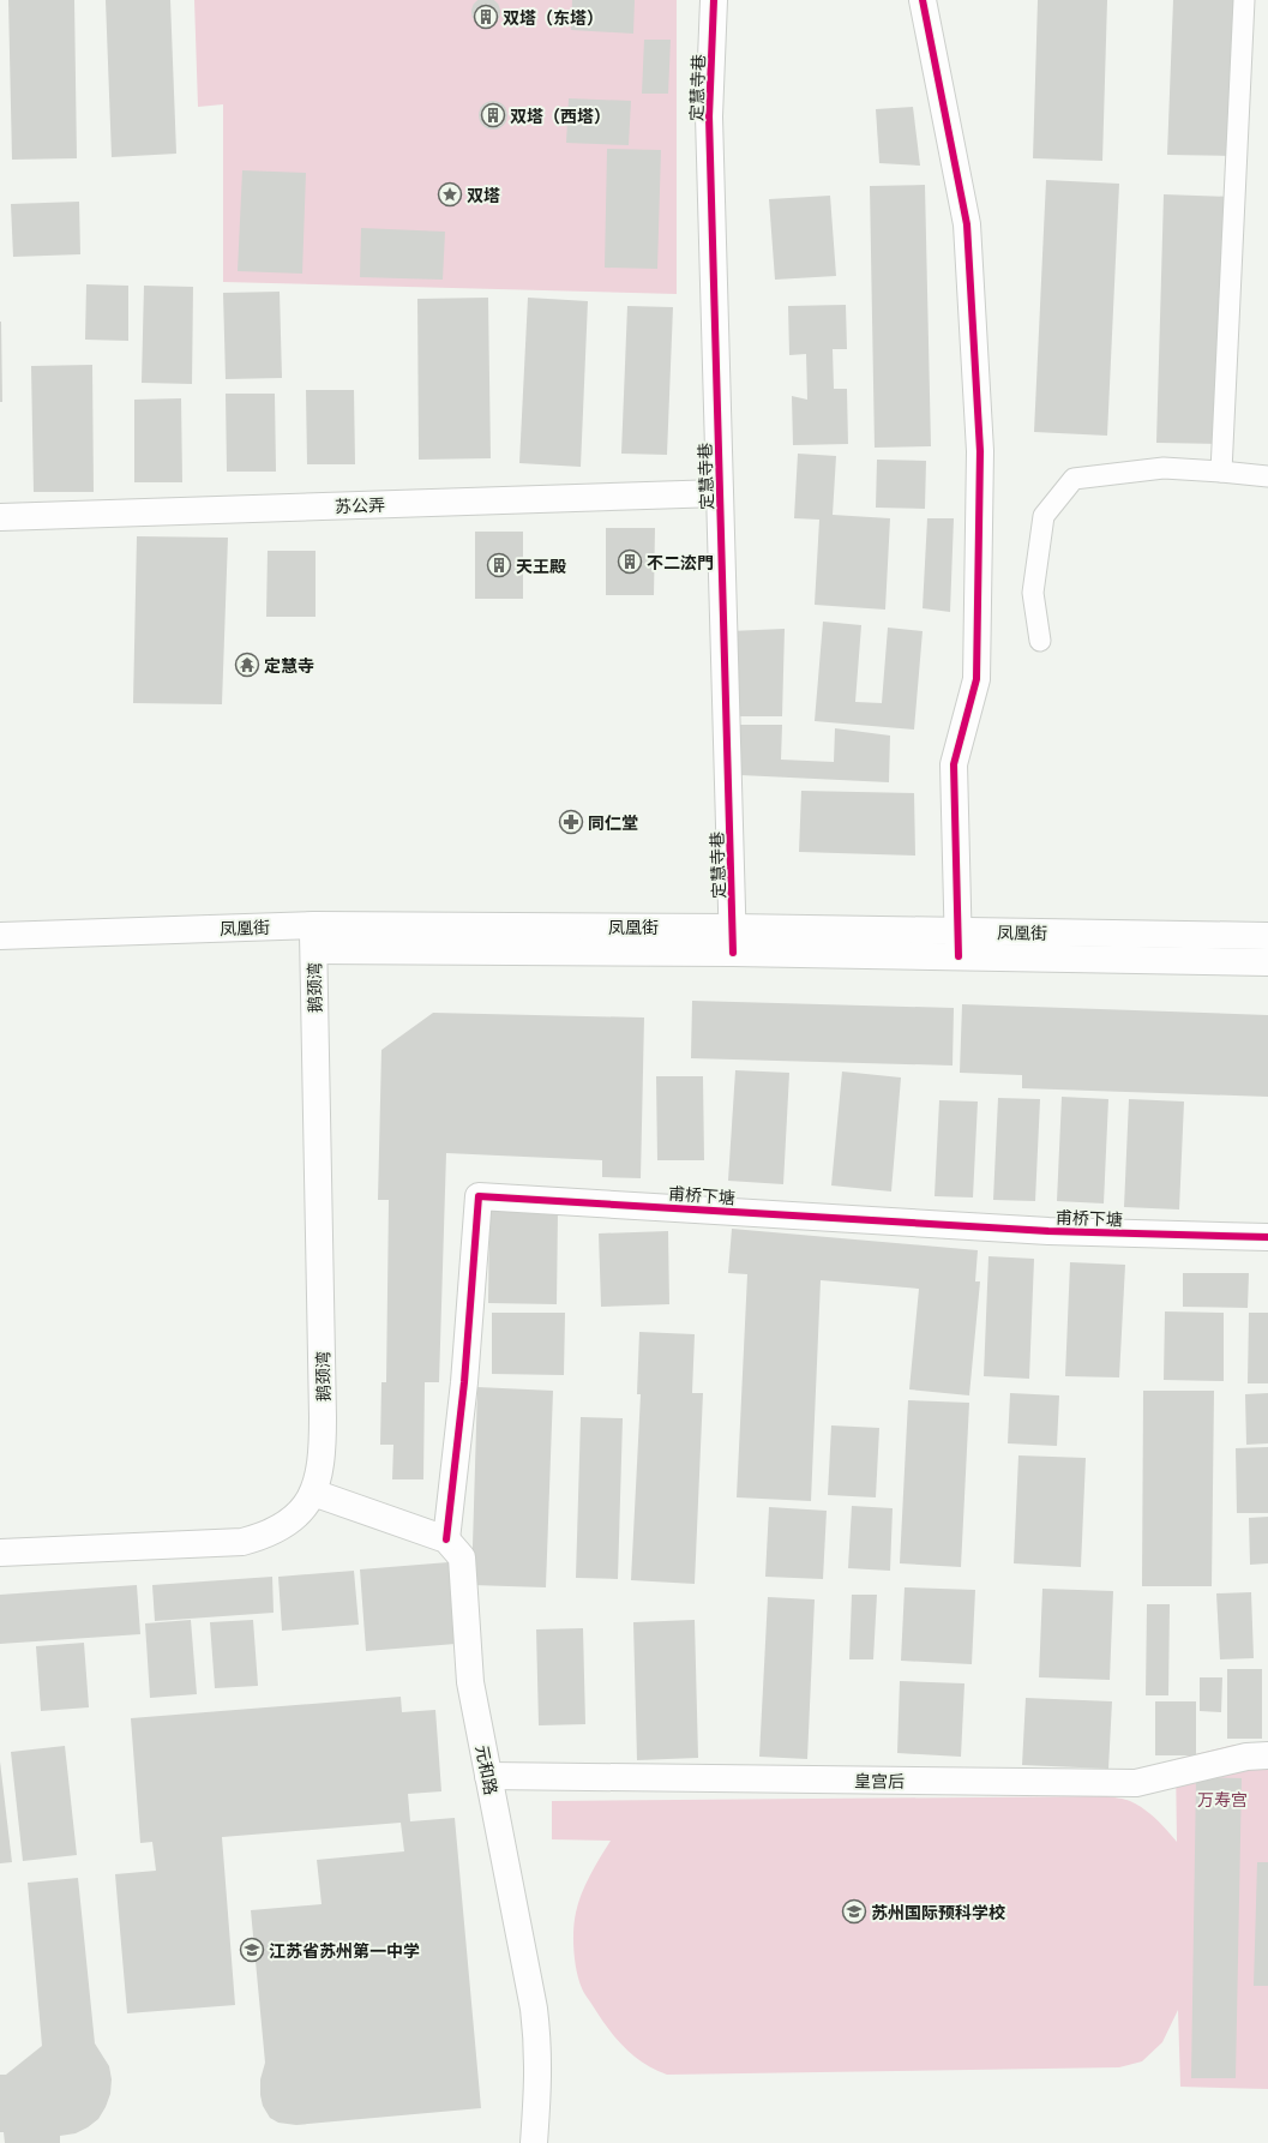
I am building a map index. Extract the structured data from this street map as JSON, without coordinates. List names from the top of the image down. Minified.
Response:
{"streets":{"street":["定慧寺巷","苏公弄","凤凰街","鹅颈湾","甫桥下塘","元和路","皇宫后"]},"crossings":[["定慧寺巷","苏公弄"],["定慧寺巷","凤凰街"],["凤凰街","鹅颈湾"],["鹅颈湾","元和路"],["甫桥下塘","元和路"],["元和路","皇宫后"]],"parks":["万寿宫"],"places":{"building":["双塔（东塔）","双塔（西塔）","不二㳒門","天王殿"],"place":["双塔"],"temple":["定慧寺"],"pharmacy":["同仁堂"],"school or university":["苏州国际预科学校","江苏省苏州第一中学"]}}
